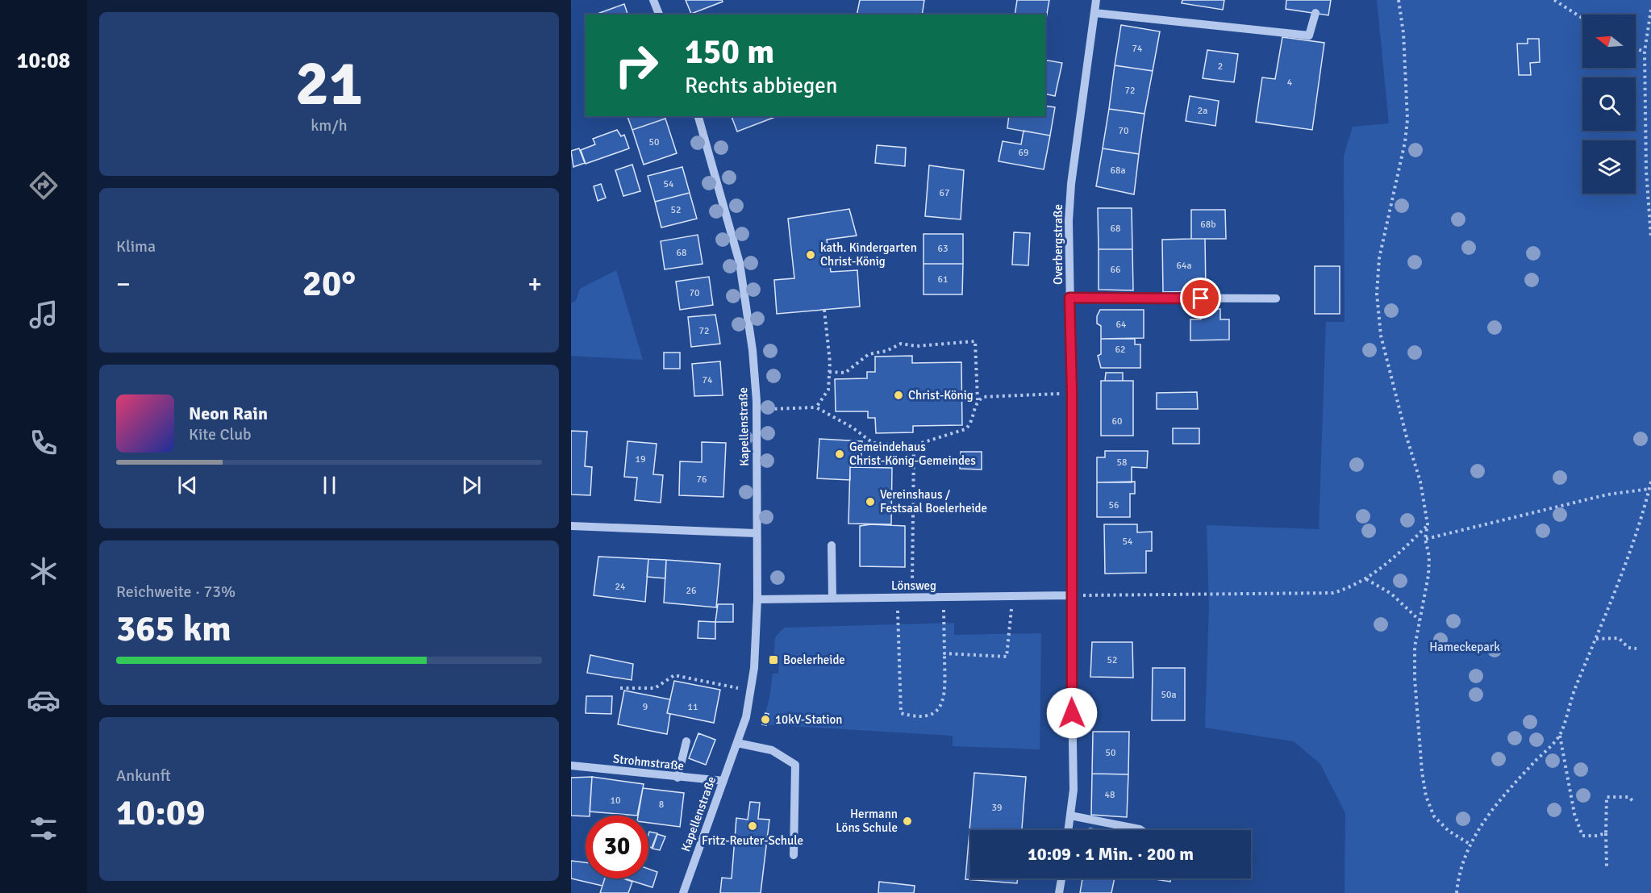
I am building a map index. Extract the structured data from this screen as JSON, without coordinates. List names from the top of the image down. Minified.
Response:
{"streets":{"street":["Overbergstraße","Kapellenstraße","Lönsweg","Strohmstraße"]},"crossings":[["Overbergstraße","Lönsweg"],["Kapellenstraße","Lönsweg"],["Kapellenstraße","Strohmstraße"]],"parks":["Hameckepark"],"places":{"other":["kath. Kindergarten Christ-König","Christ-König","Gemeindehaus Christ-König-Gemeindes","Vereinshaus / Festsaal Boelerheide","10kV-Station","Hermann Löns Schule","Fritz-Reuter-Schule"],"transit":["Boelerheide"]},"house_numbers":["74","2","4","72","2a","70","50","69","68a","54","67","52","68b","68","63","68","64a","66","61","70","64","72","62","74","60","19","58","76","56","54","24","26","52","50a","9","11","50","48","10","8","39"],"north":"left","page":{"tabs":"10:08","tile":[["21","km/h"],"Klima",["Reichweite · 73%","365 km"],["Ankunft","10:09"]],"turn":["150 m","Rechts abbiegen"],"heat":["−","20°","+"],"song":["Neon Rain","Kite Club"],"limit":"30","trip":"10:09 · 1 Min. · 200 m"}}
